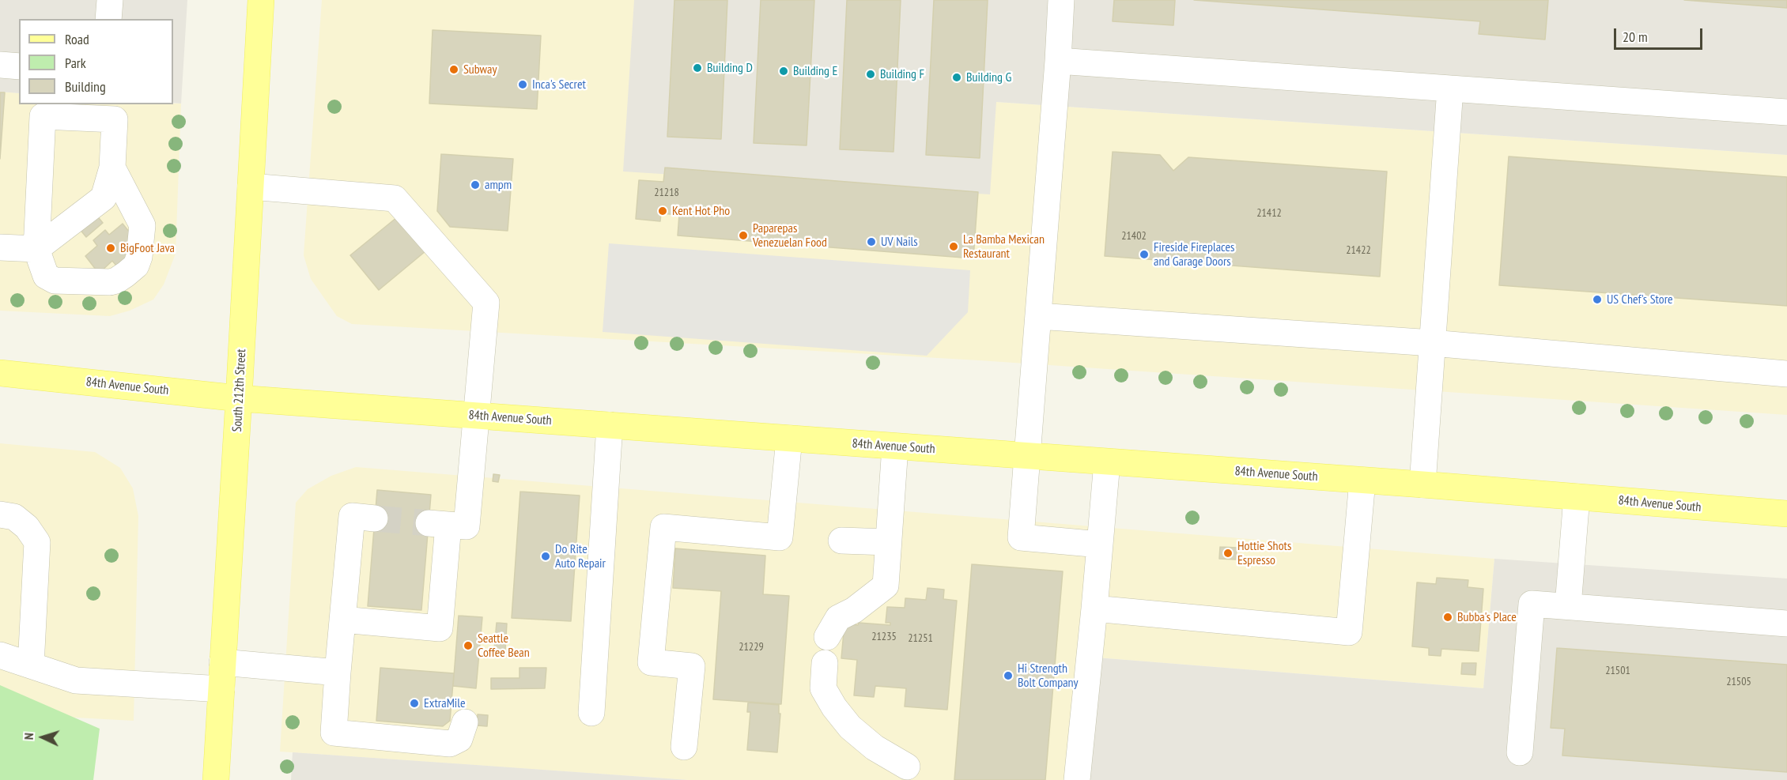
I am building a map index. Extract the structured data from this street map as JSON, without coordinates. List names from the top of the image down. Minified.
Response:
{"streets":{"main road":["84th Avenue South","South 212th Street"]},"crossings":[["84th Avenue South","South 212th Street"]],"places":["Building D","Subway","Building E","Building F","Building G","Inca's Secret","ampm","Kent Hot Pho","Paparepas Venezuelan Food","UV Nails","La Bamba Mexican Restaurant","BigFoot Java","Fireside Fireplaces and Garage Doors","US Chef's Store","Hottie Shots Espresso","Do Rite Auto Repair","Bubba's Place","Seattle Coffee Bean","Hi Strength Bolt Company","ExtraMile"],"house_numbers":["21218","21412","21402","21422","21235","21251","21229","21501","21505"],"legend":["Road","Park","Building"],"scale_bar":"20 m","north":"left"}
